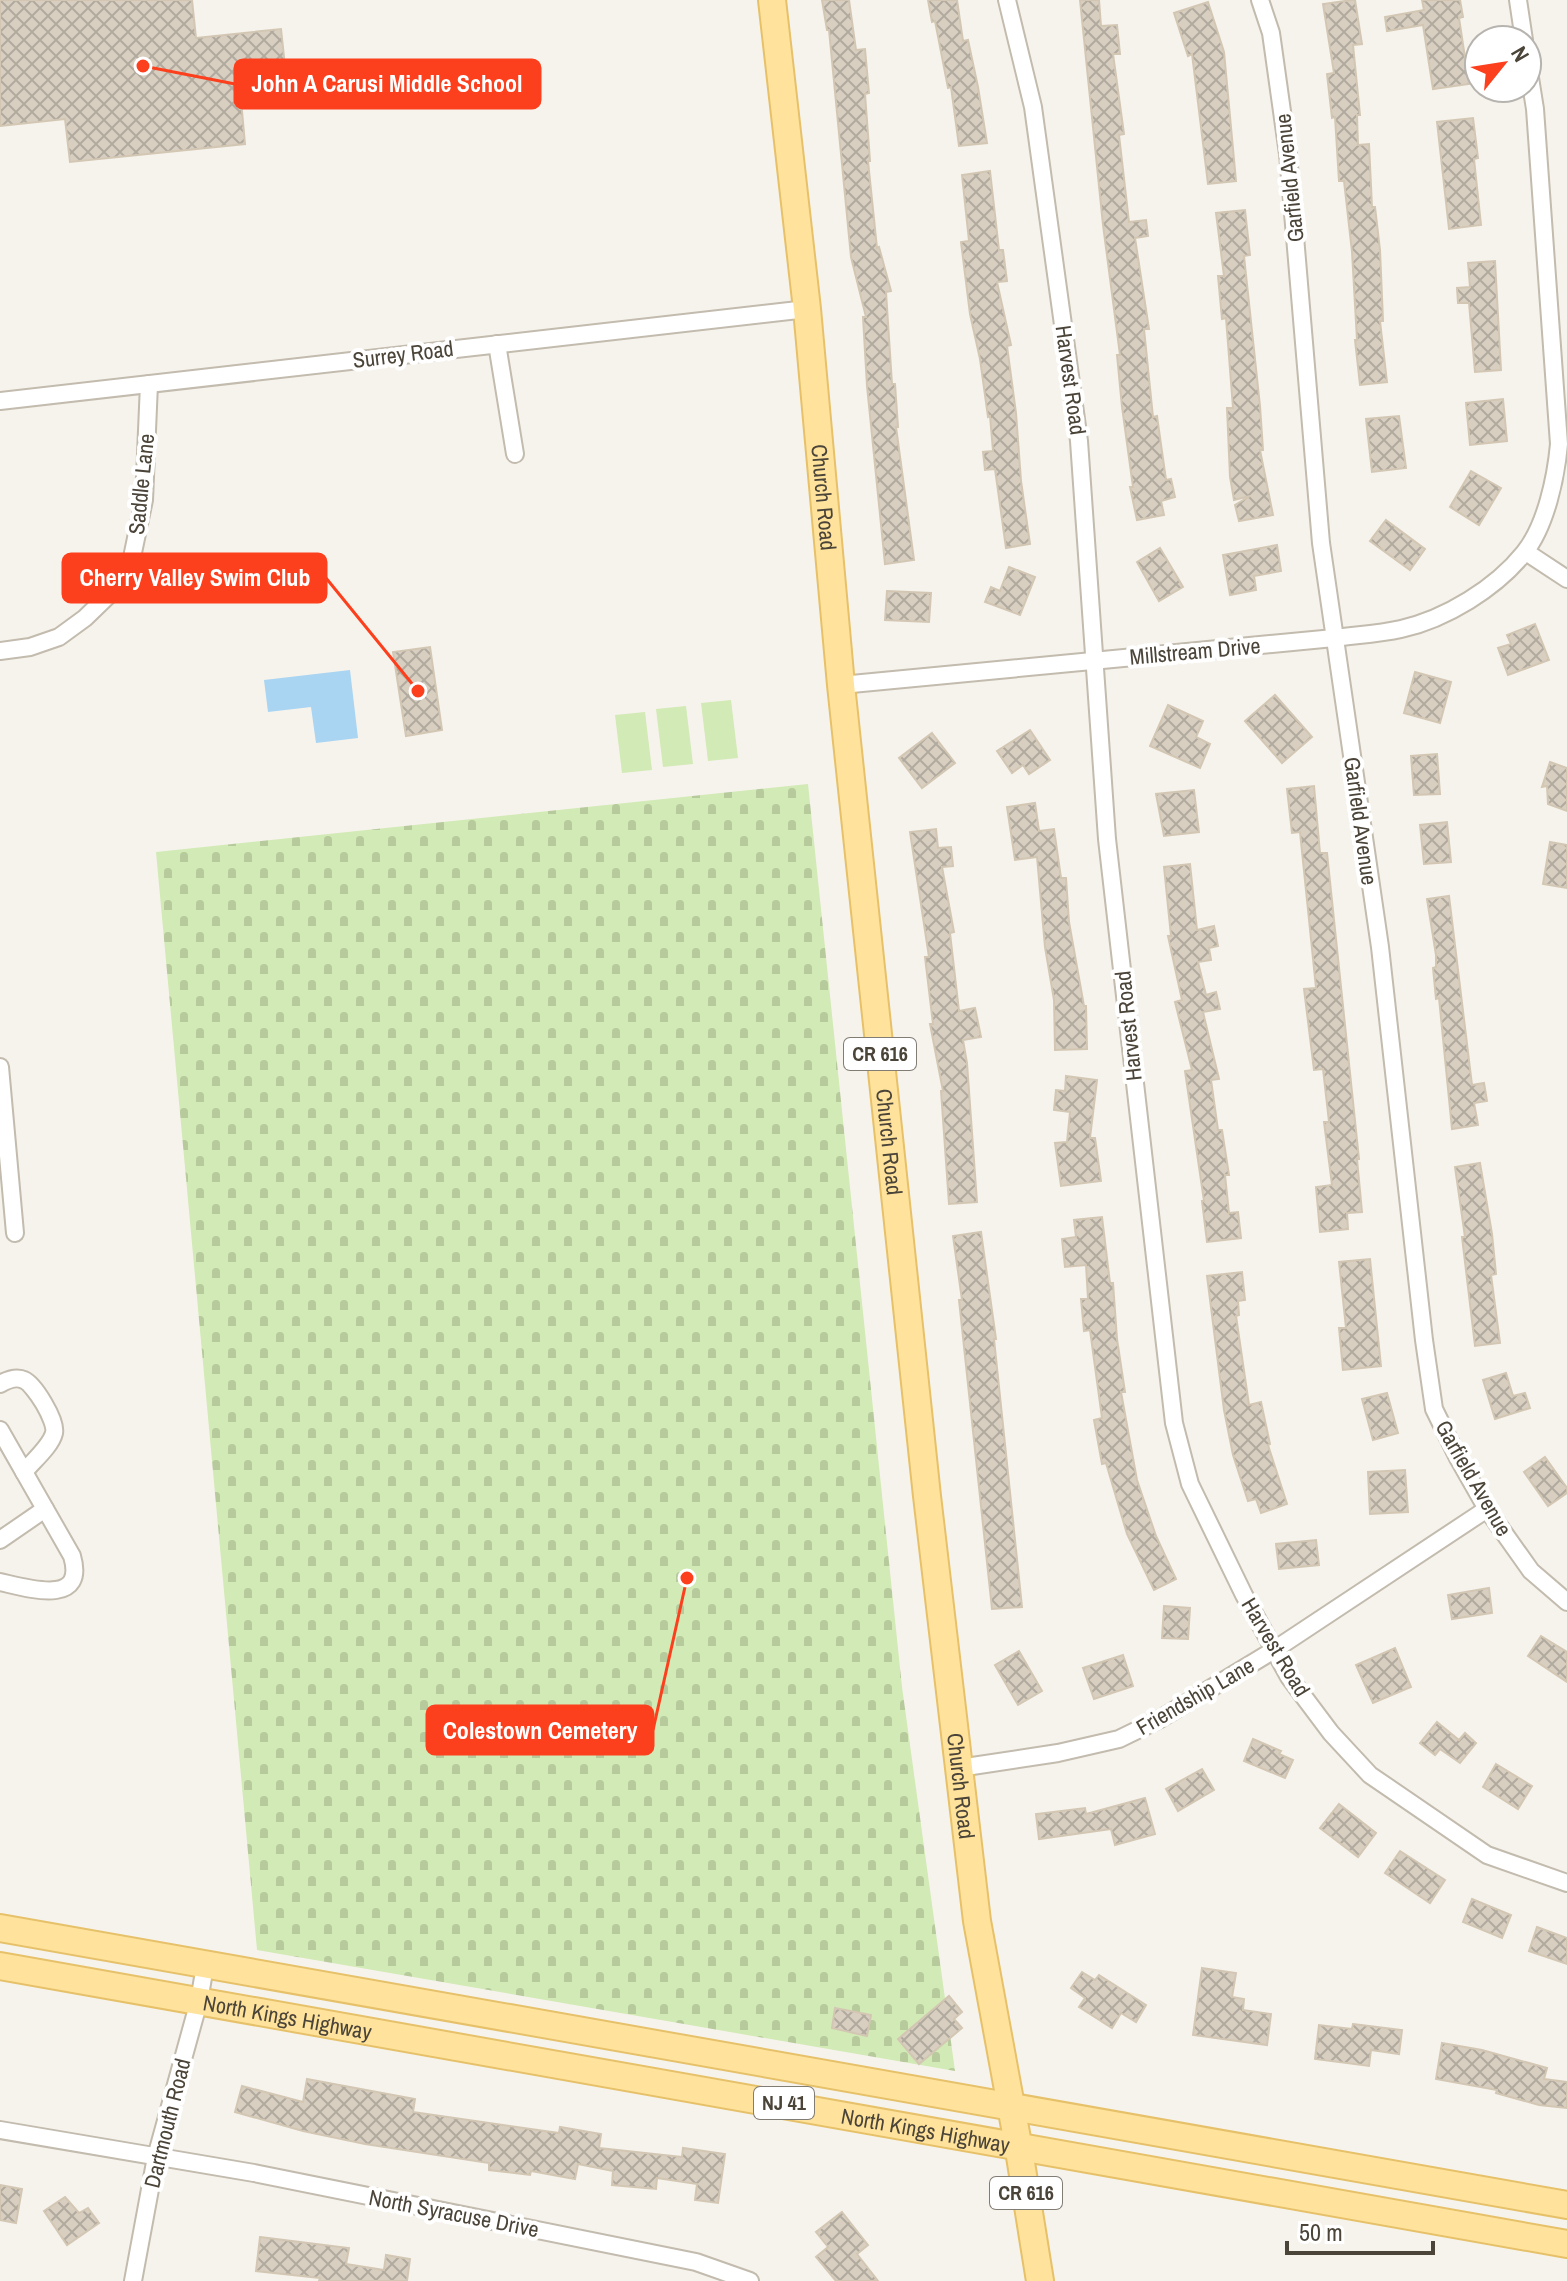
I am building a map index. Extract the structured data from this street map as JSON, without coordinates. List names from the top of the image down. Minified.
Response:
{"streets":{"main road":["Church Road","CR 616","North Kings Highway","NJ 41"],"street":["Garfield Avenue","Surrey Road","Harvest Road","Saddle Lane","Millstream Drive","Friendship Lane","Dartmouth Road","North Syracuse Drive"]},"crossings":[["Garfield Avenue","Millstream Drive"],["Garfield Avenue","Friendship Lane"],["Surrey Road","Saddle Lane"],["Surrey Road","Church Road"],["Harvest Road","Millstream Drive"],["Harvest Road","Friendship Lane"],["Church Road","Millstream Drive"],["Church Road","Friendship Lane"],["Church Road","North Kings Highway"],["North Kings Highway","Dartmouth Road"],["Dartmouth Road","North Syracuse Drive"]],"places":["John A Carusi Middle School","Cherry Valley Swim Club","Colestown Cemetery"],"scale_bar":"50 m","north":"top right"}
